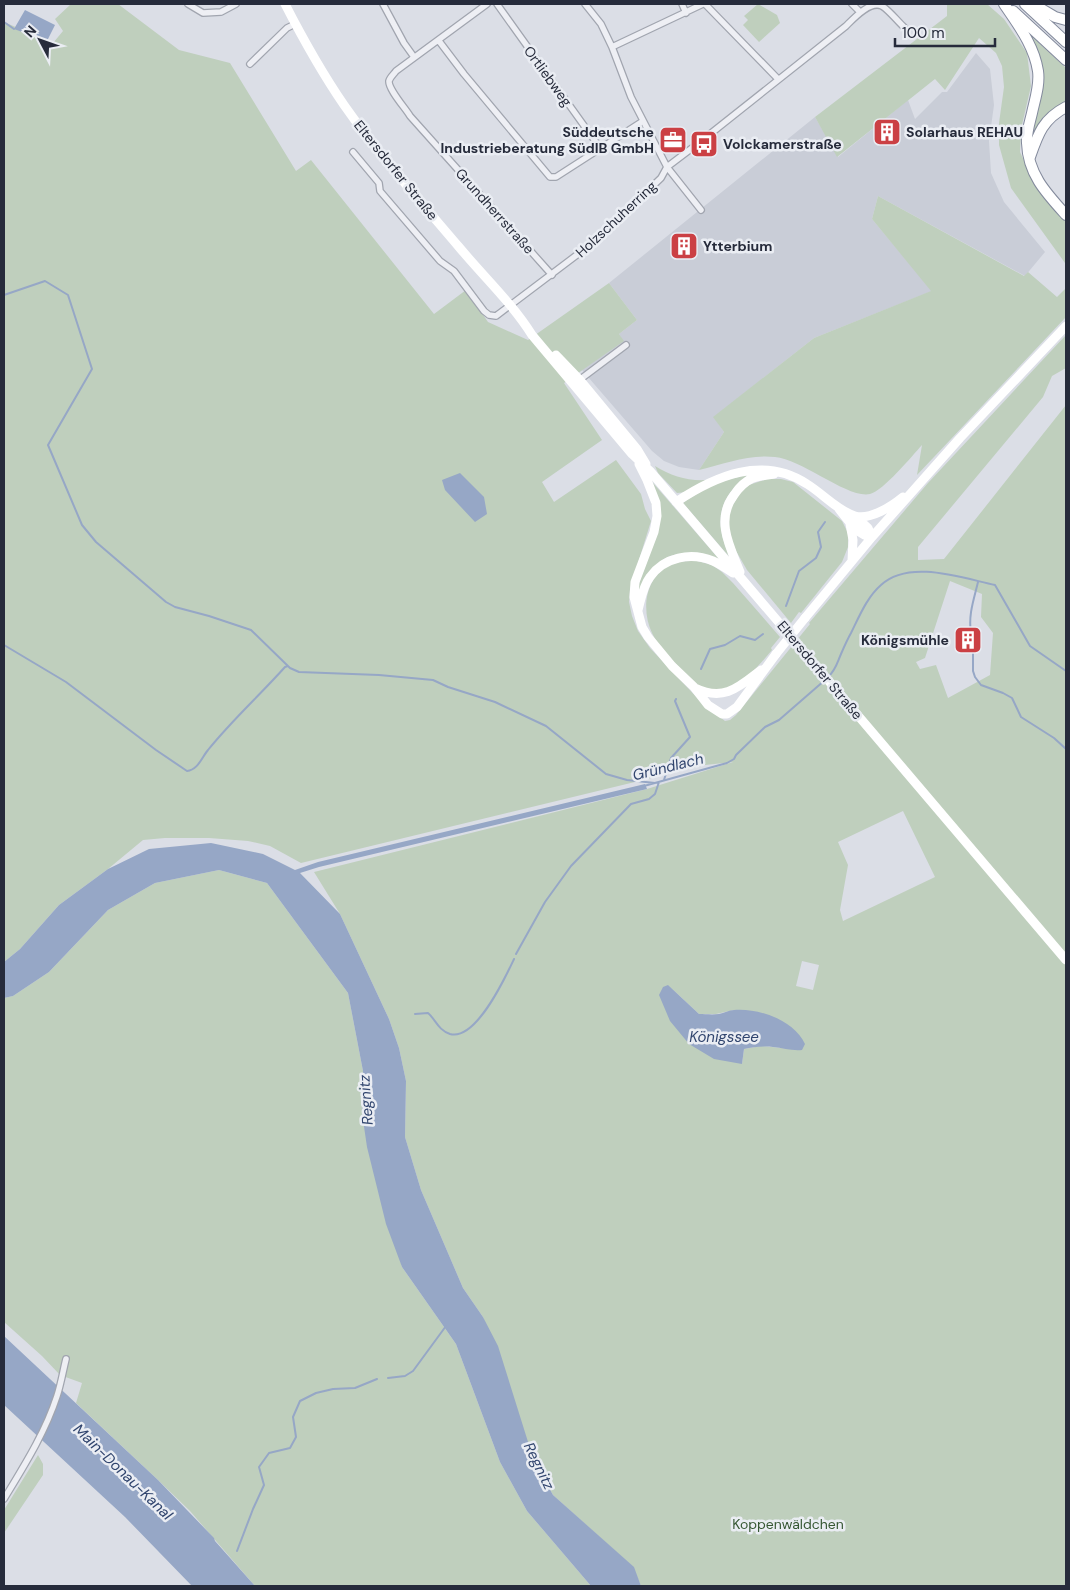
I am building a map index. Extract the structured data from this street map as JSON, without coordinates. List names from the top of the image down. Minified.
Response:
{"streets":{"main road":["Eltersdorfer Straße"],"street":["Ortliebweg","Grundherrstraße","Holzschuherring"]},"crossings":[["Eltersdorfer Straße","Holzschuherring"],["Grundherrstraße","Holzschuherring"]],"water":["Gründlach","Königssee","Regnitz","Main-Donau-Kanal"],"parks":["Koppenwäldchen"],"places":{"building":["Solarhaus REHAU","Ytterbium","Königsmühle"],"office":["Süddeutsche Industrieberatung SüdIB GmbH"],"bus stop":["Volckamerstraße"]},"scale_bar":"100 m","north":"top left"}
